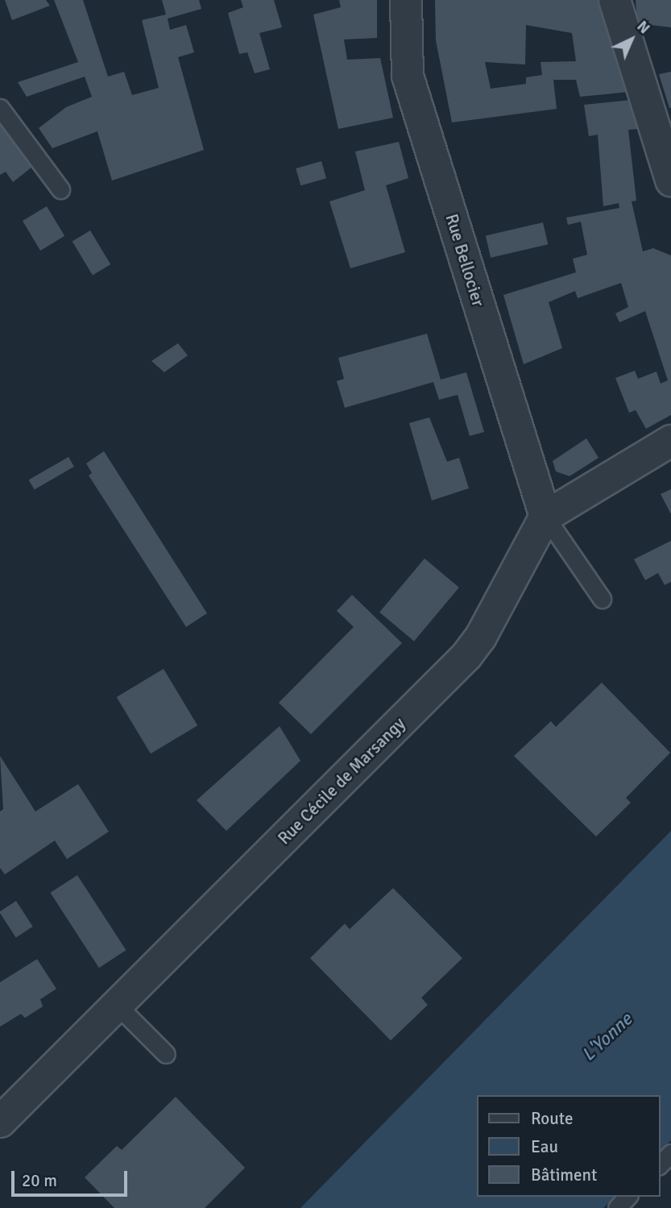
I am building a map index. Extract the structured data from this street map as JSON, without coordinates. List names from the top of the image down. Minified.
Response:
{"streets":{"street":["Rue Bellocier","Rue Cécile de Marsangy"]},"crossings":[["Rue Bellocier","Rue Cécile de Marsangy"]],"water":["L'Yonne"],"legend":["Route","Eau","Bâtiment"],"scale_bar":"20 m","north":"top right"}
